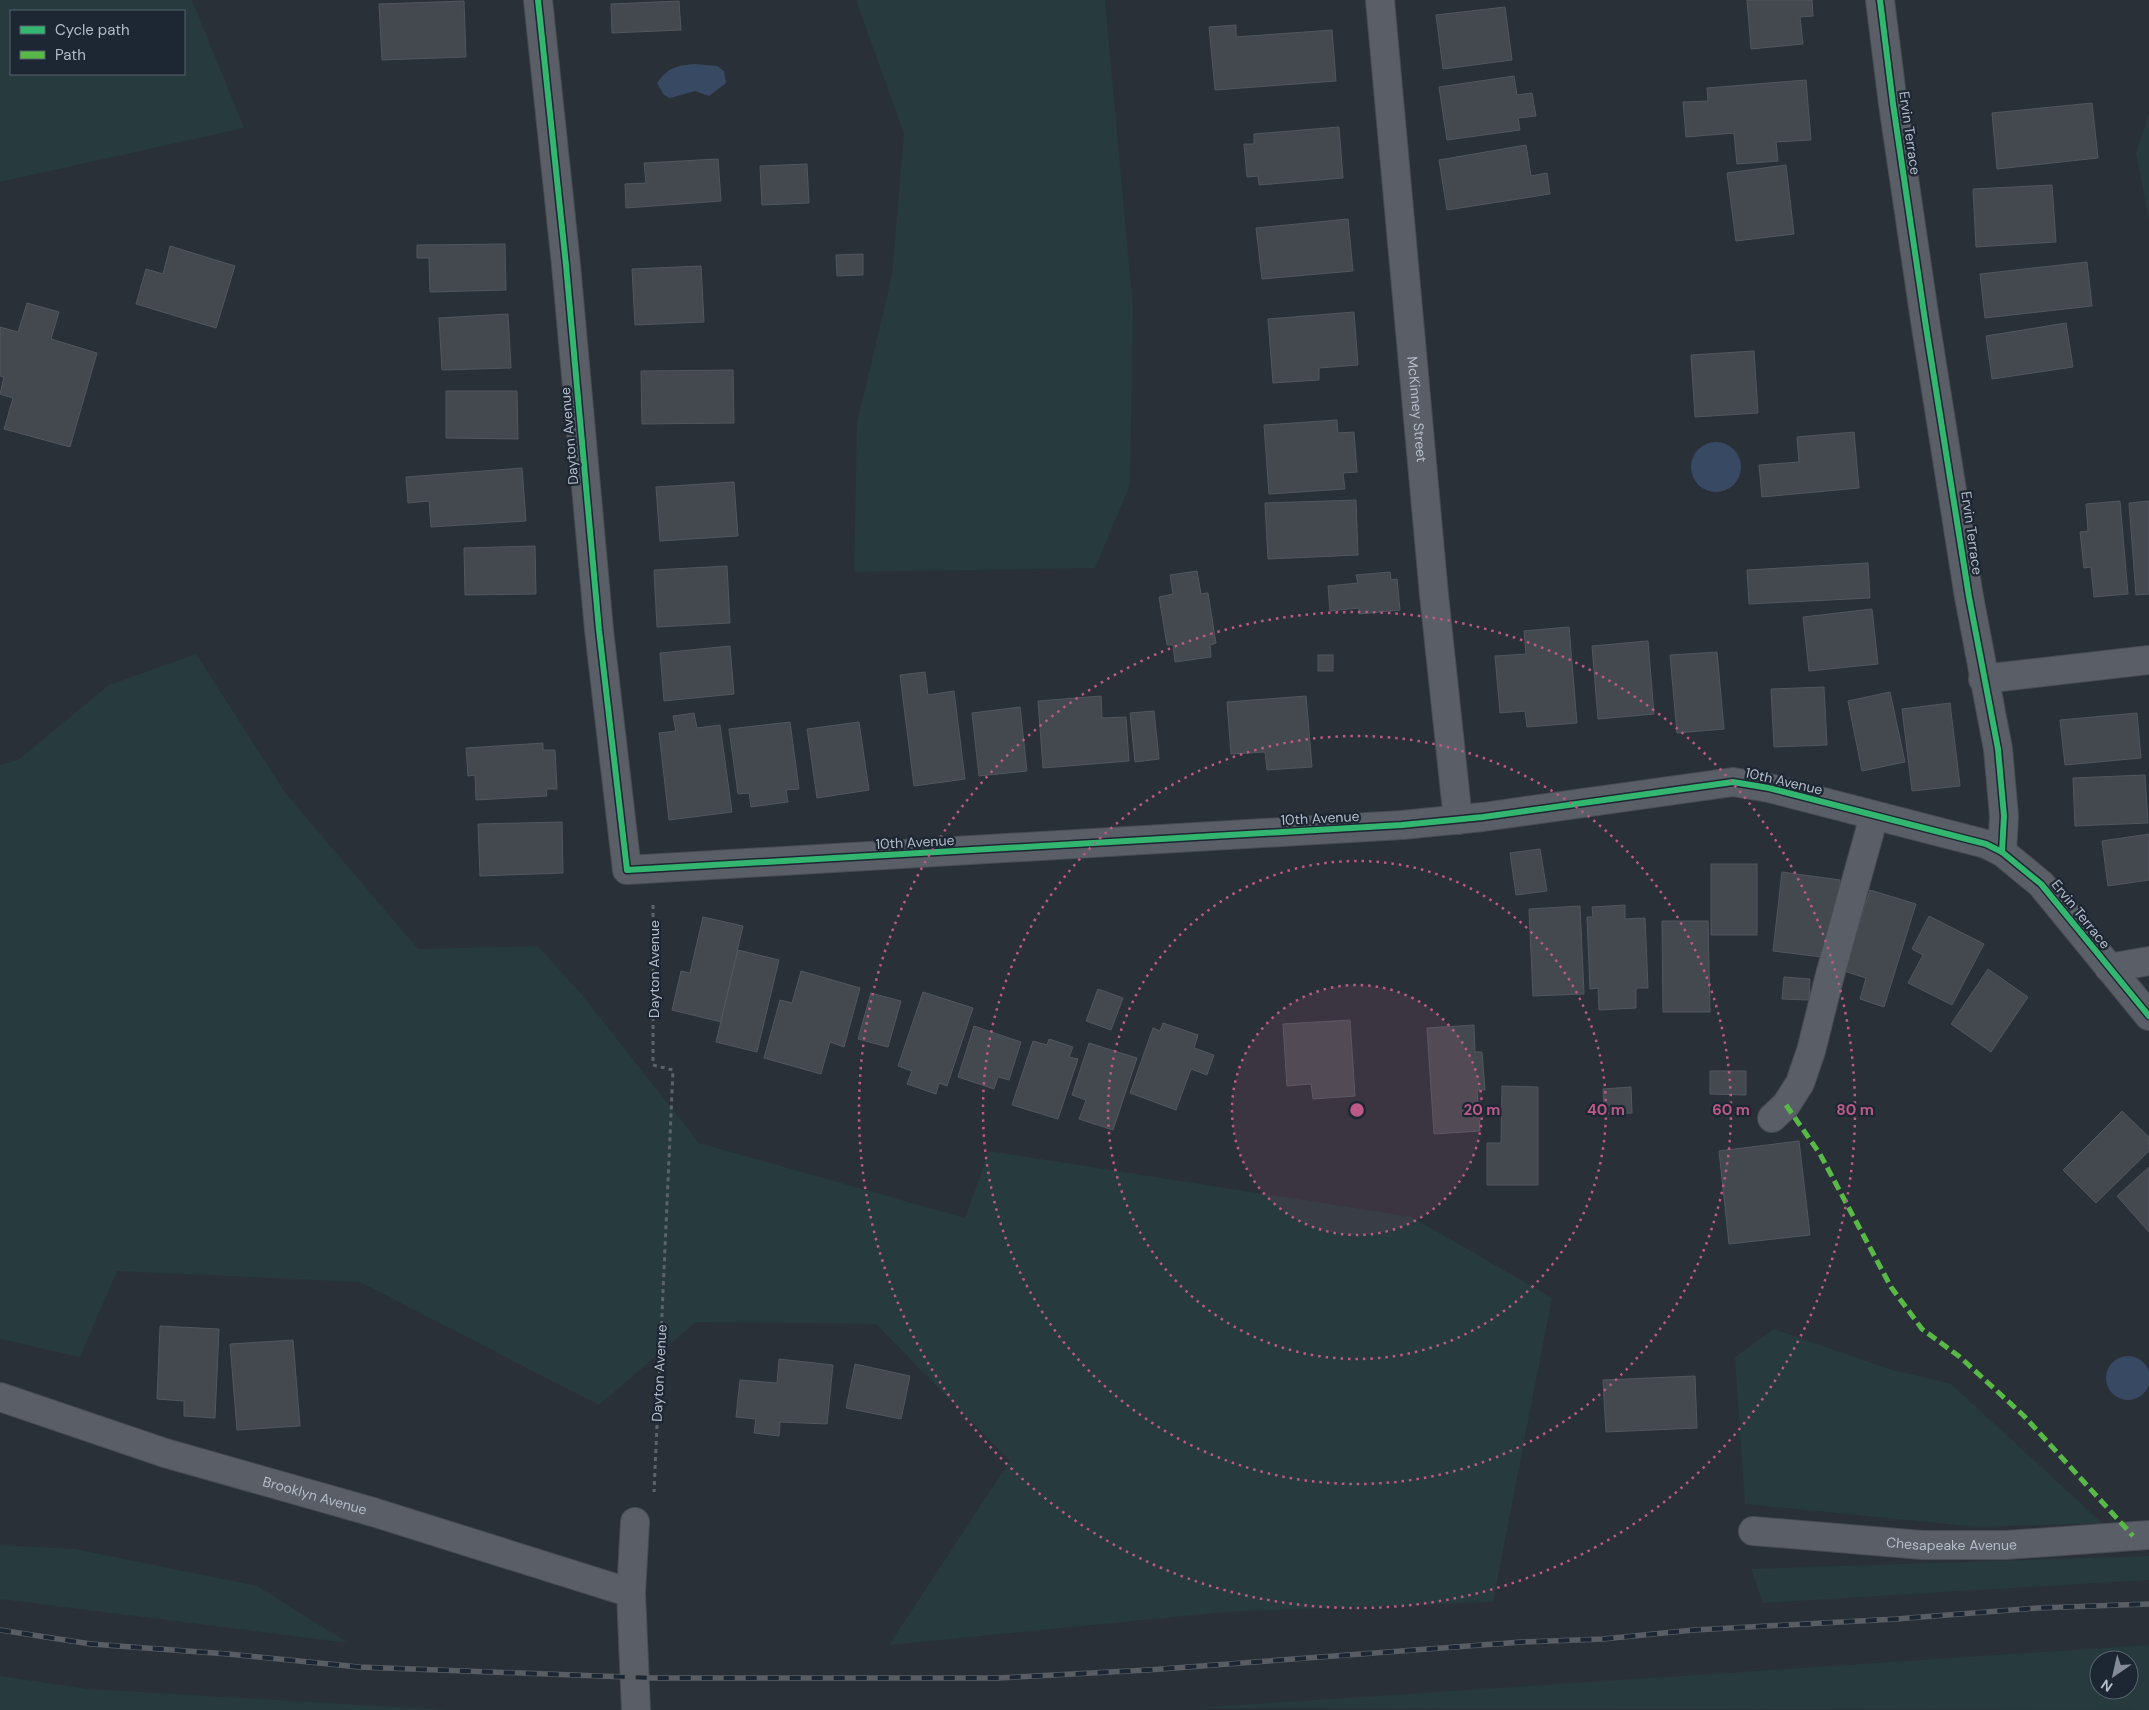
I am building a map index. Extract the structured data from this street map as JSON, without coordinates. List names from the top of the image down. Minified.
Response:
{"streets":{"street":["Ervin Terrace","McKinney Street","Dayton Avenue","10th Avenue","Brooklyn Avenue","Chesapeake Avenue"]},"crossings":[["Ervin Terrace","10th Avenue"],["McKinney Street","10th Avenue"],["Dayton Avenue","10th Avenue"]],"legend":["Cycle path","Path"],"north":"bottom left","rings":["20 m","40 m","60 m","80 m"]}
